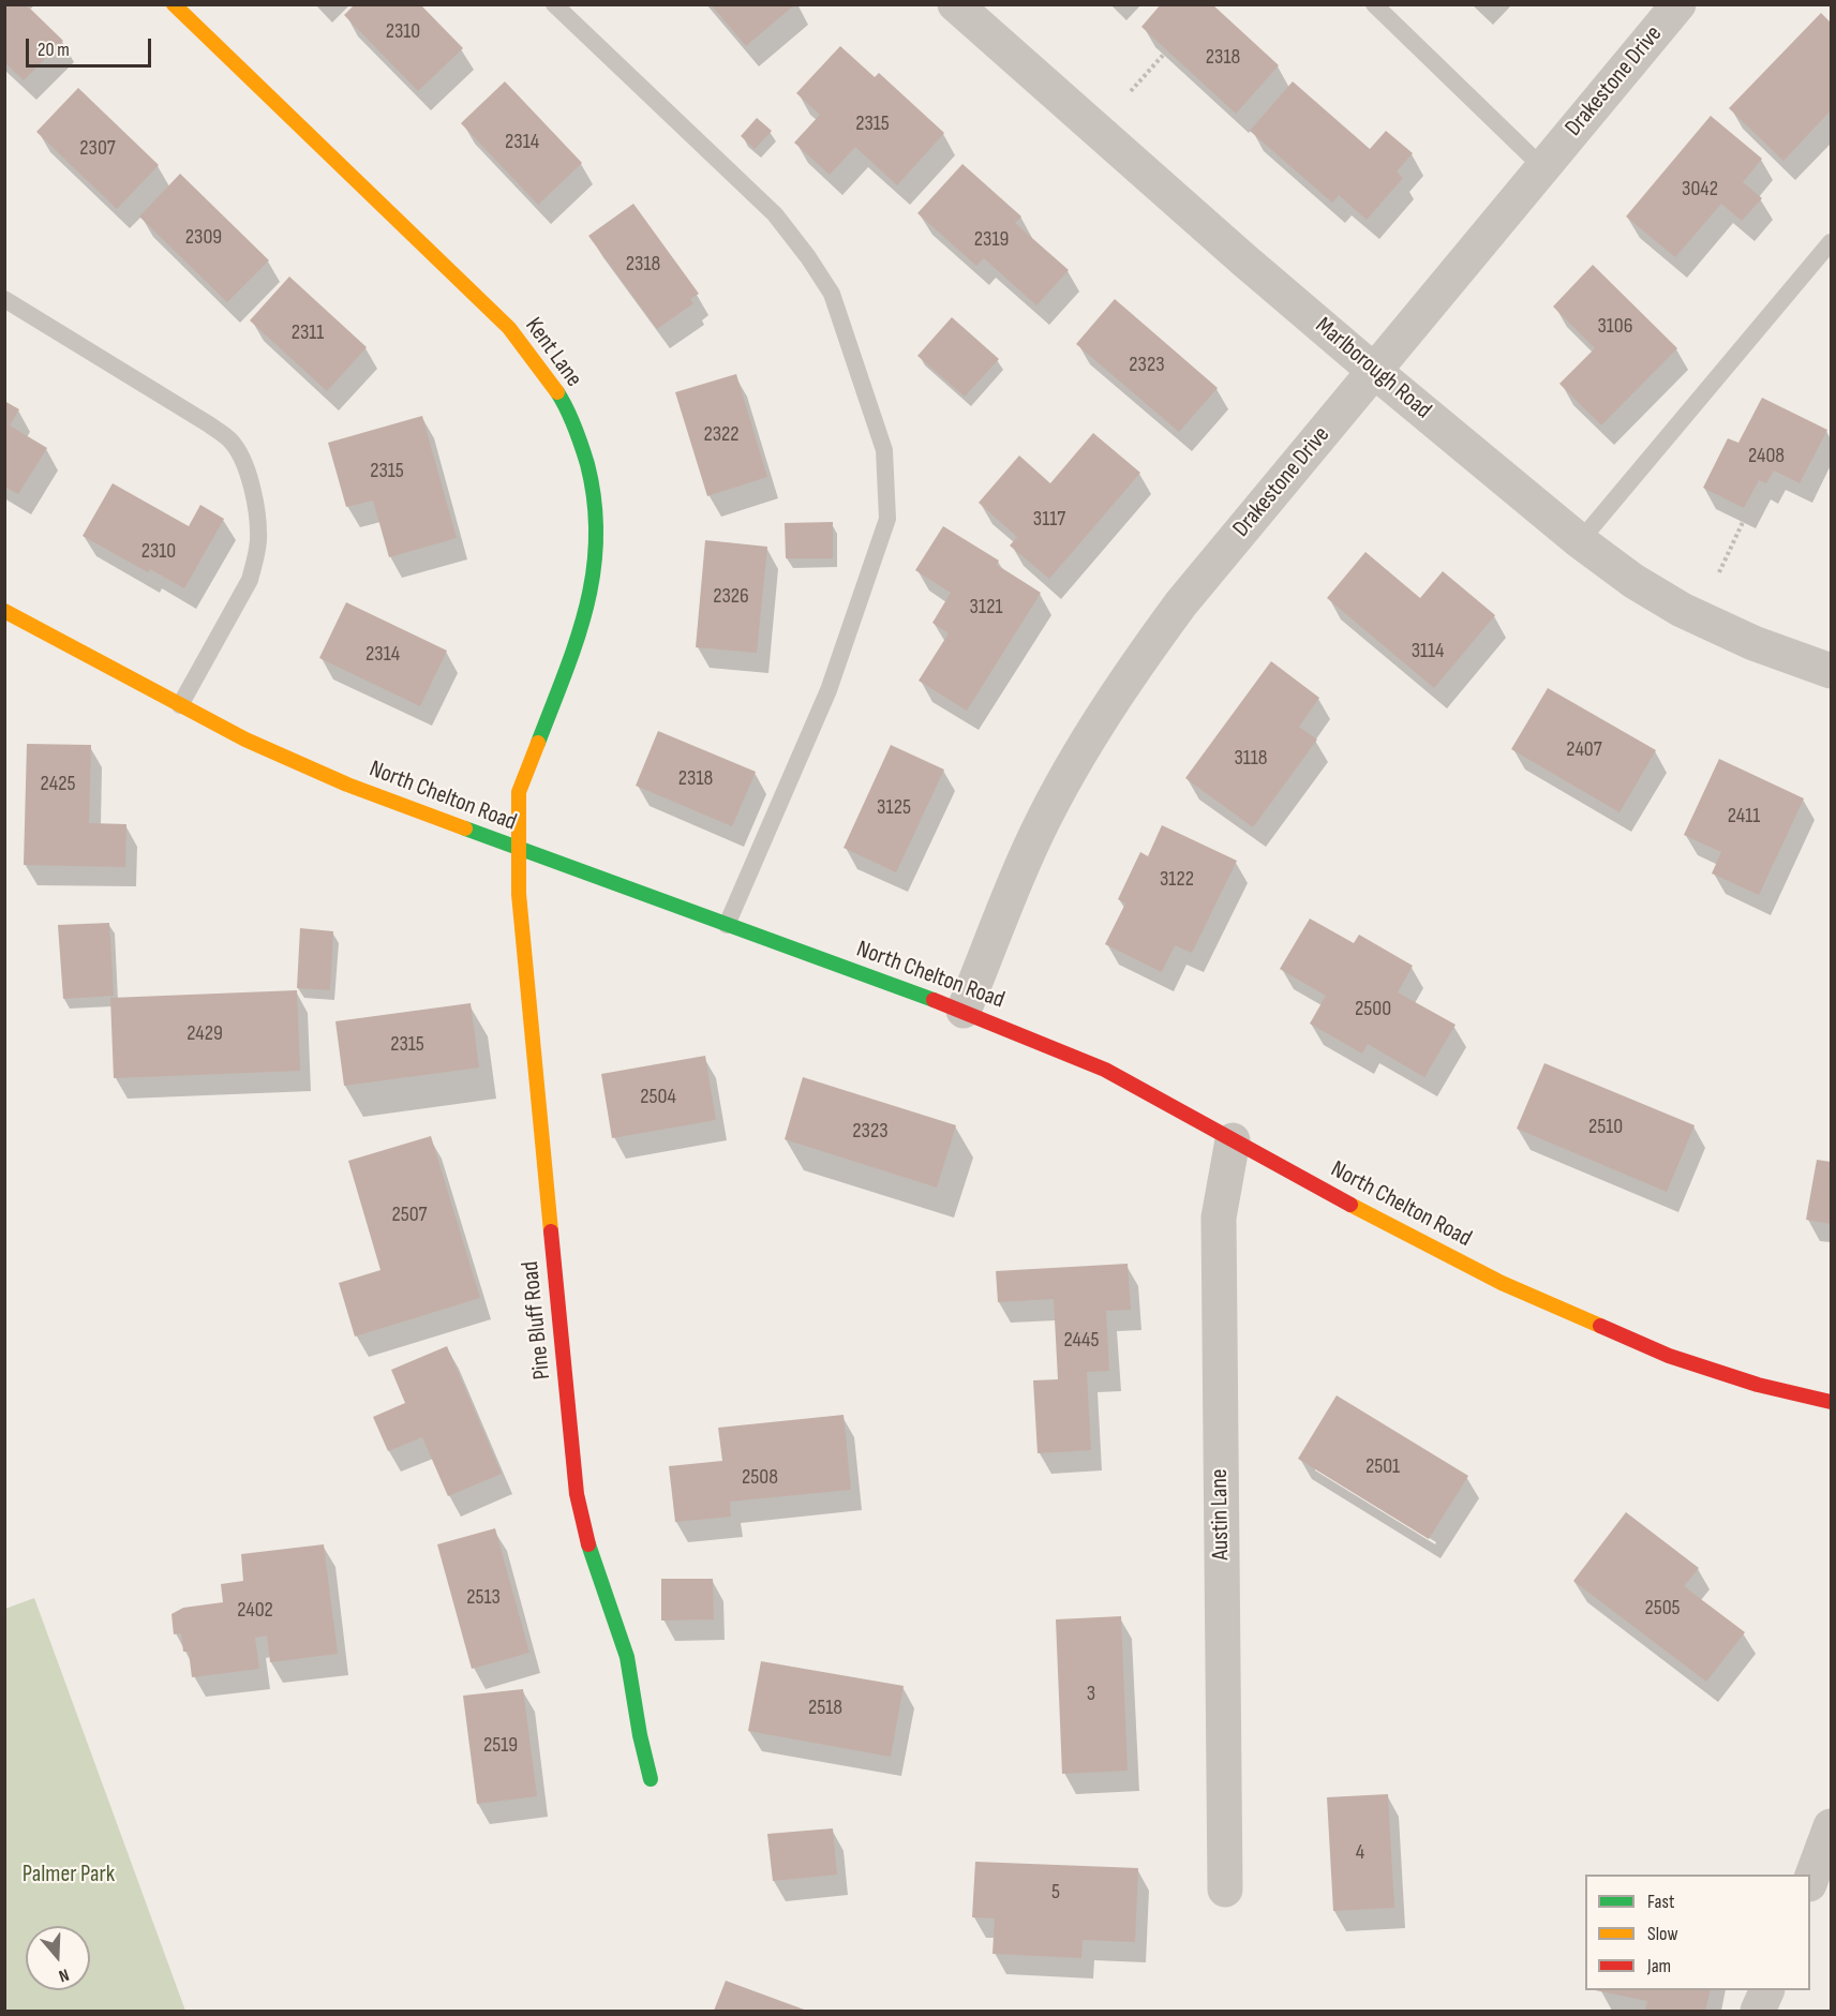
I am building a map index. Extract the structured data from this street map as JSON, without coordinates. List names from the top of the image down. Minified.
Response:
{"streets":{"street":["Drakestone Drive","Kent Lane","Marlborough Road","North Chelton Road","Pine Bluff Road","Austin Lane"]},"crossings":[["Drakestone Drive","Marlborough Road"],["Drakestone Drive","North Chelton Road"],["Kent Lane","North Chelton Road"],["Kent Lane","Pine Bluff Road"],["North Chelton Road","Pine Bluff Road"],["North Chelton Road","Austin Lane"]],"parks":["Palmer Park"],"house_numbers":["2310","2318","2315","2314","2307","3042","2309","2319","2318","3106","2311","2323","2322","2408","2315","3117","2310","2326","3121","3114","2314","2407","3118","2318","2425","3125","2411","3122","2500","2429","2315","2504","2510","2323","2507","2445","2501","2508","2513","2505","2402","3","2518","2519","4","5"],"legend":["Fast","Slow","Jam"],"scale_bar":"20 m","north":"bottom"}
